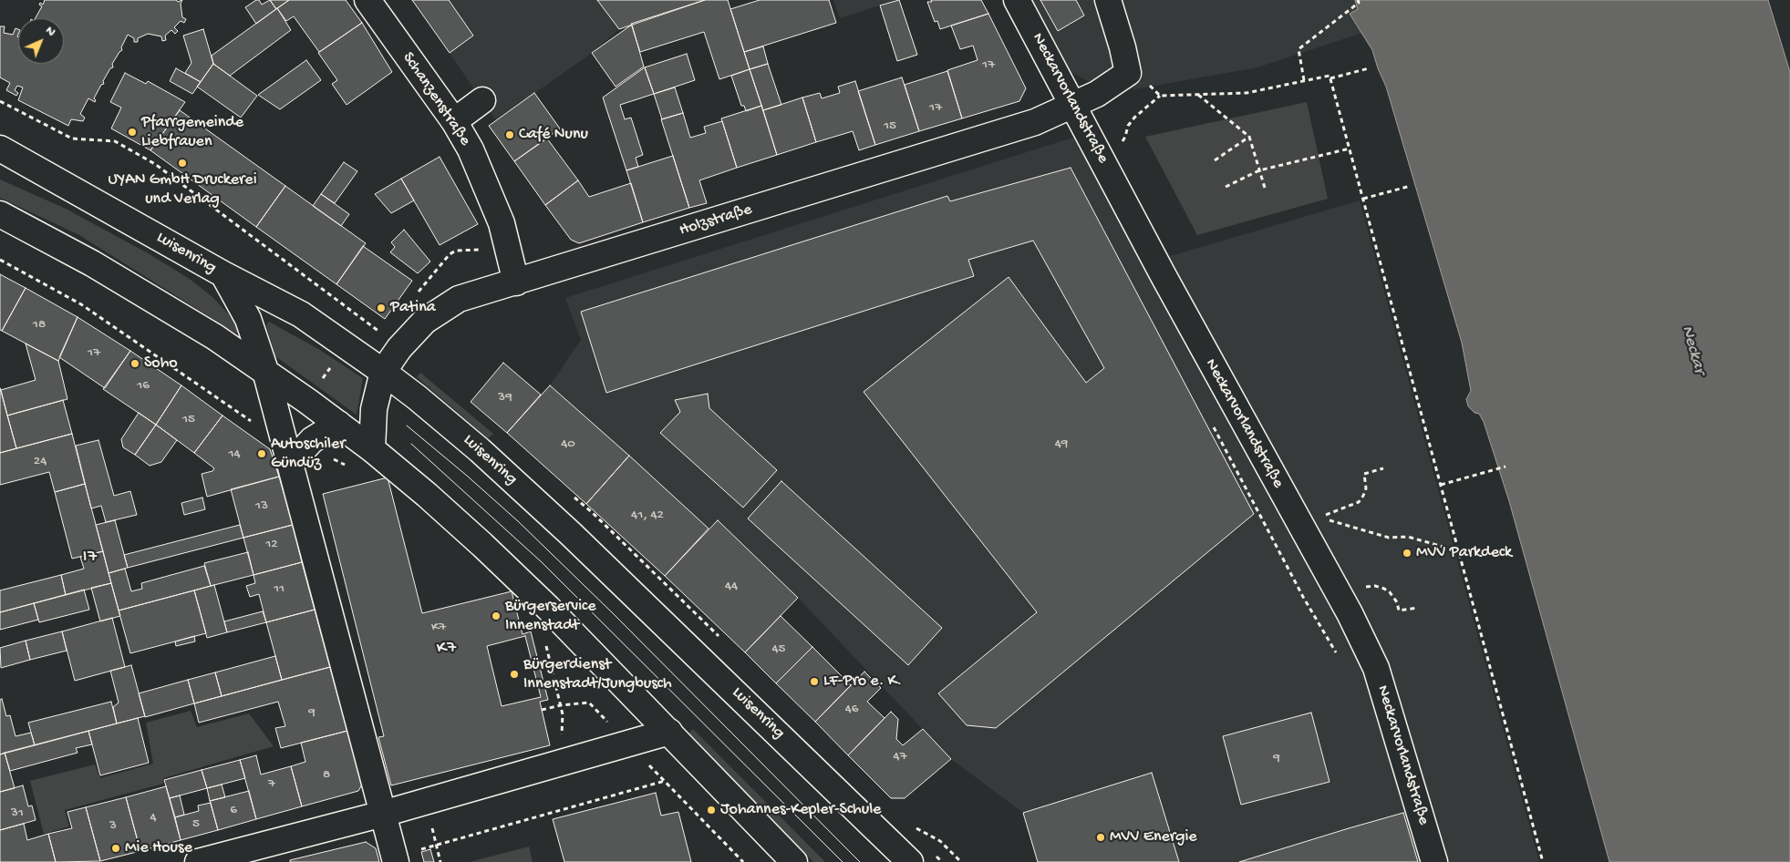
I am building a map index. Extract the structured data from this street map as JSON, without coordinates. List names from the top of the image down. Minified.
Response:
{"streets":{"street":["Neckarvorlandstraße","Schanzenstraße","Holzstraße","Luisenring"]},"crossings":[["Neckarvorlandstraße","Holzstraße"],["Schanzenstraße","Holzstraße"],["Holzstraße","Luisenring"]],"districts":["I7","K7"],"water":["Neckar"],"places":["Pfarrgemeinde Liebfrauen","Café Nunu","UYAN GmbH Druckerei und Verlag","Patina","Soho","Autoschiler Gündüz","MVV Parkdeck","Bürgerservice Innenstadt","Bürgerdienst Innenstadt/Jungbusch","LF-Pro e. K.","Johannes-Kepler-Schule","MVV Energie","Mie House"],"house_numbers":["17","17","15","18","17","16","39","15","40","49","14","24","13","41, 42","12","44","11","K7","45","46","9","47","9","8","7","6","31","4","5","3"],"north":"top right"}
